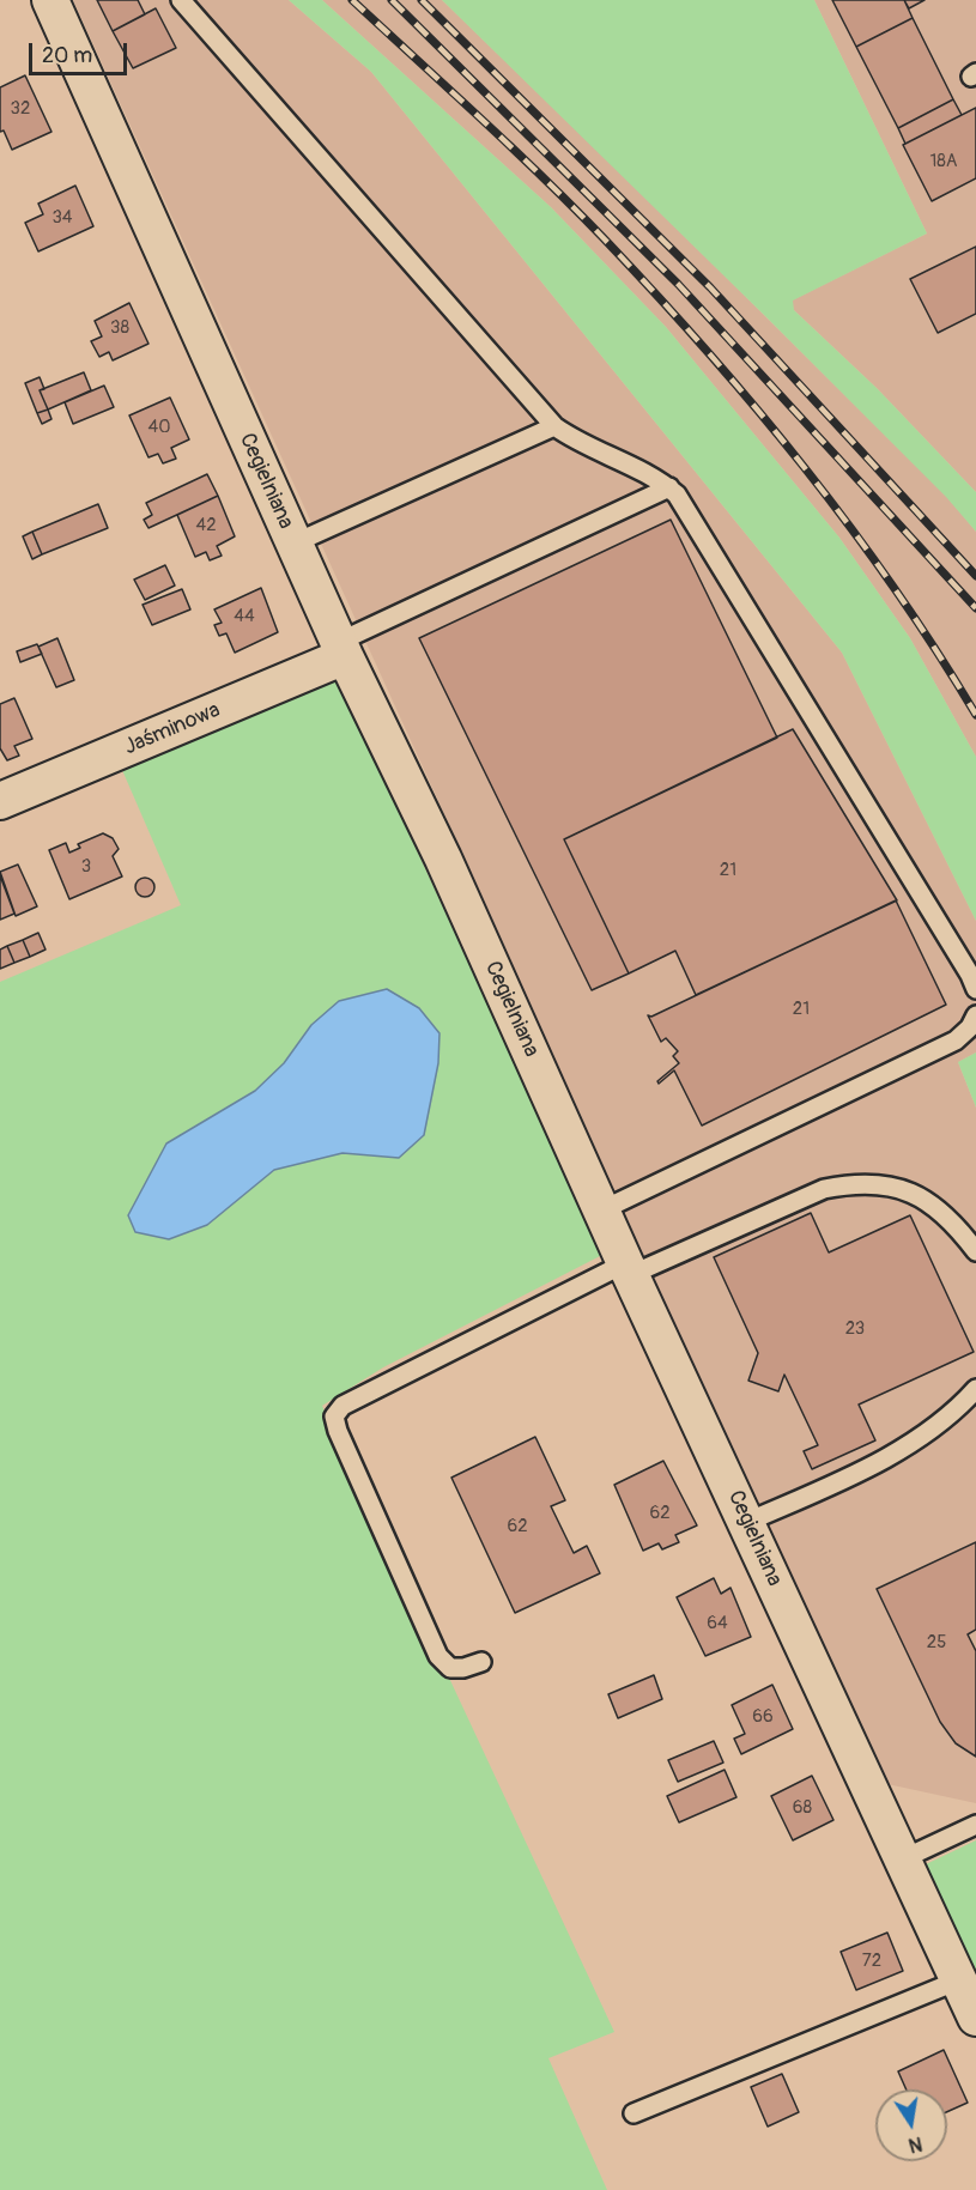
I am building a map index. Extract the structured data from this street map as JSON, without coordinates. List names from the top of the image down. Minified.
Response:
{"streets":{"street":["Cegielniana","Jaśminowa"]},"crossings":[["Cegielniana","Jaśminowa"]],"house_numbers":["32","18A","34","38","40","42","44","3","21","21","23","62","62","64","25","66","68","72"],"scale_bar":"20 m","north":"bottom"}
